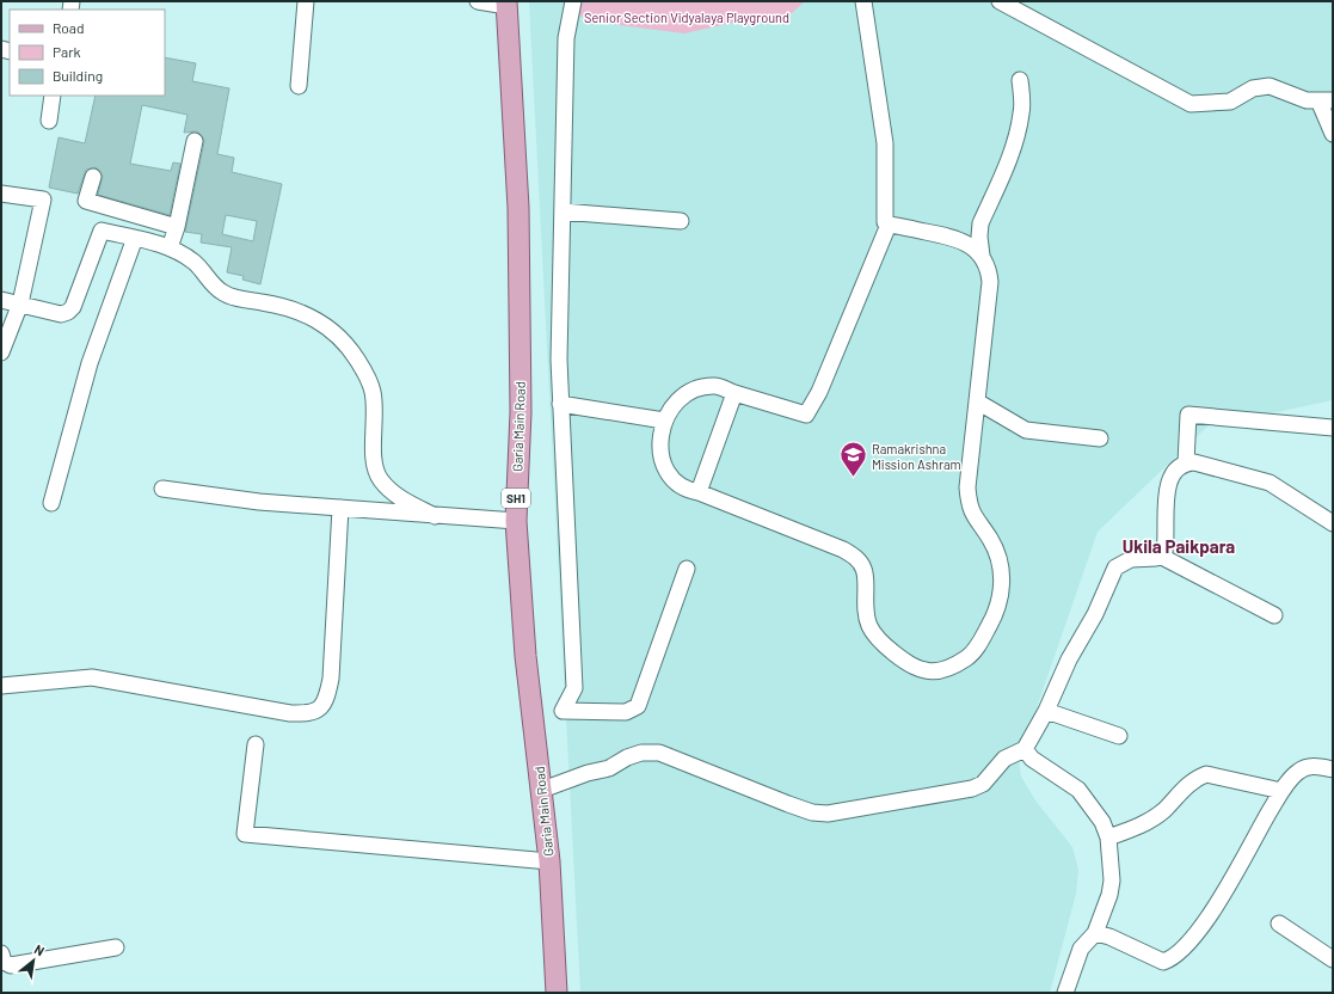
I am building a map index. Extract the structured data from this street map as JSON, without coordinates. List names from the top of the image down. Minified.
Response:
{"streets":{"main road":["Garia Main Road","SH1"]},"districts":["Ukila Paikpara"],"parks":["Senior Section Vidyalaya Playground"],"places":{"school or university":["Ramakrishna Mission Ashram"]},"legend":["Road","Park","Building"],"north":"top right"}
